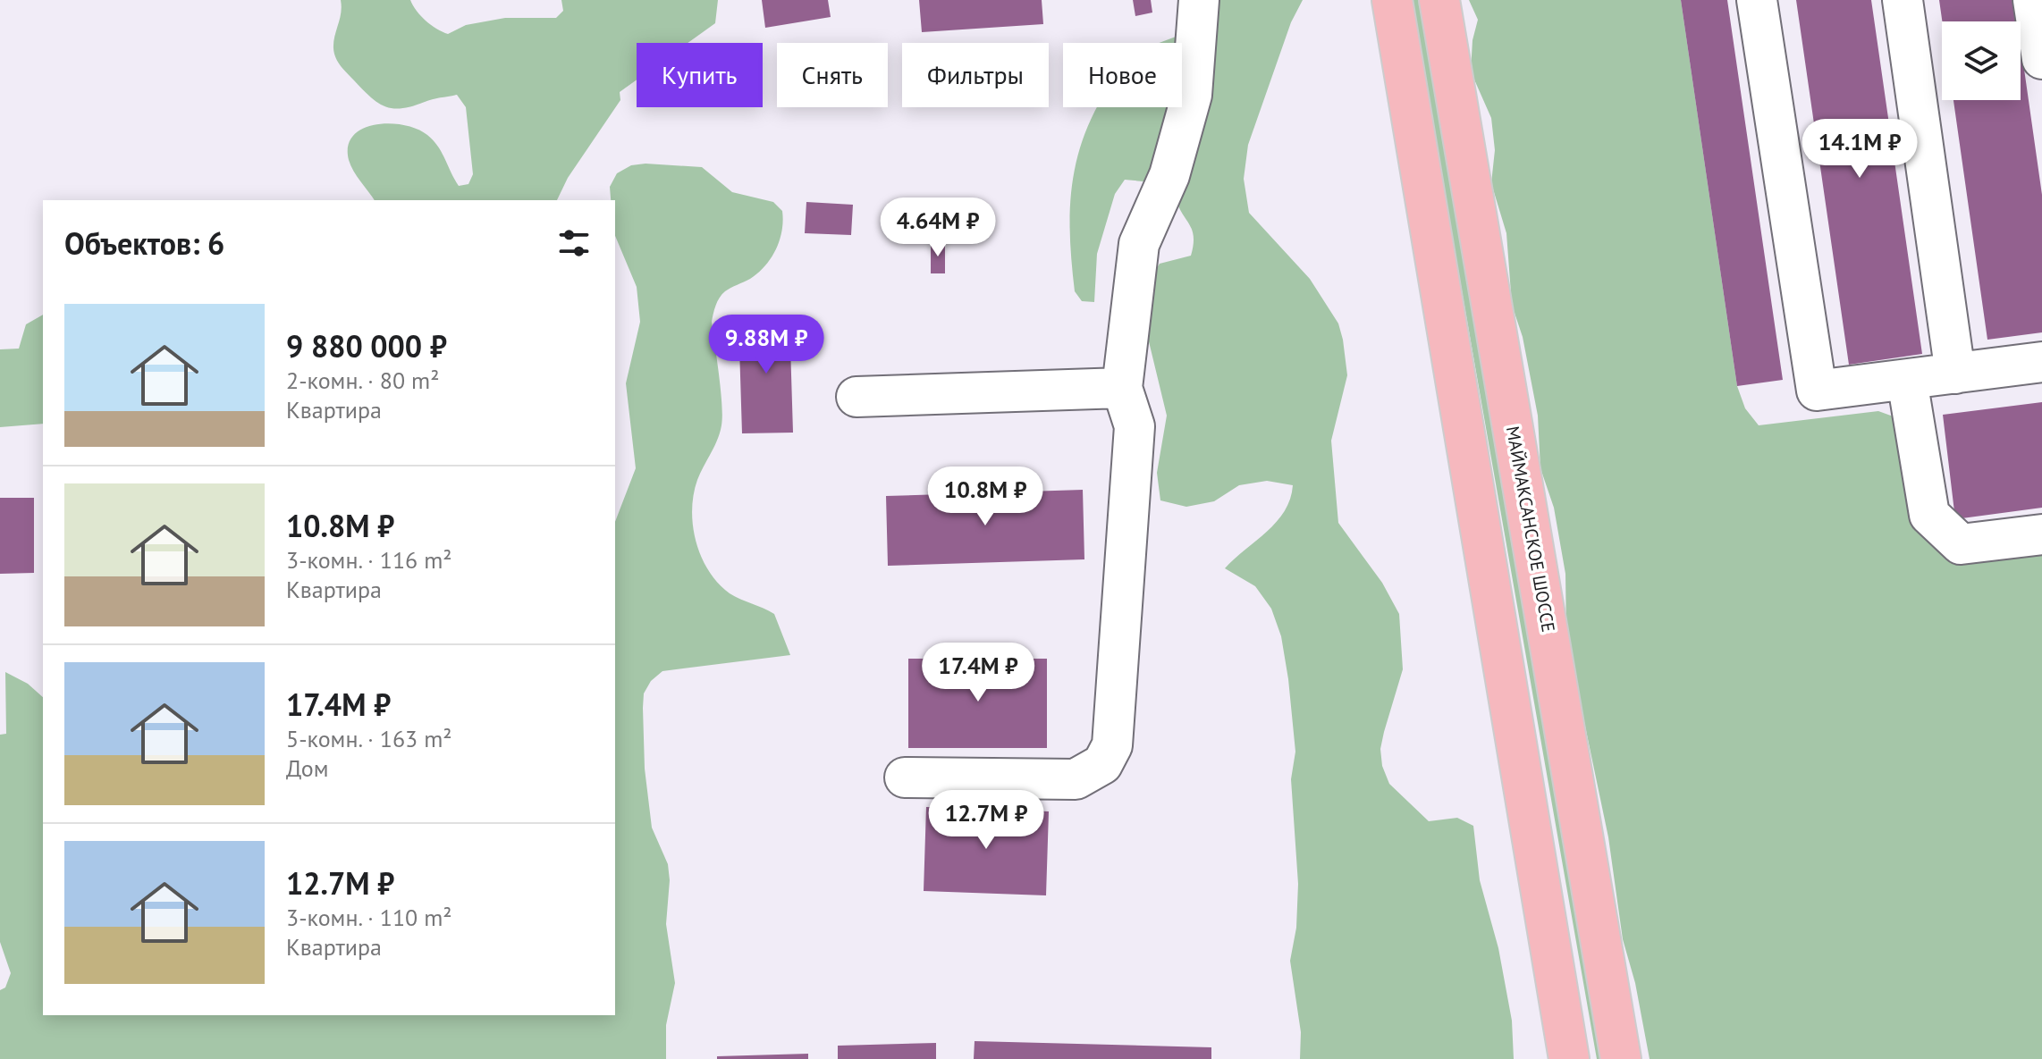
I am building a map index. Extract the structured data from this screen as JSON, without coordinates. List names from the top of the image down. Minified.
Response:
{"streets":{"main road":["МАЙМАКСАНСКОЕ ШОССЕ"]},"page":{"chip":["Купить","Снять","Фильтры","Новое"],"price":["14.1M ₽","4.64M ₽","9.88M ₽","10.8M ₽","17.4M ₽","12.7M ₽"],"heading":"Объектов: 6","list":[{"name":"9 880 000 ₽","note":"2-комн. · 80 m² · Квартира"},{"name":"10.8M ₽","note":"3-комн. · 116 m² · Квартира"},{"name":"17.4M ₽","note":"5-комн. · 163 m² · Дом"},{"name":"12.7M ₽","note":"3-комн. · 110 m² · Квартира"}]}}
